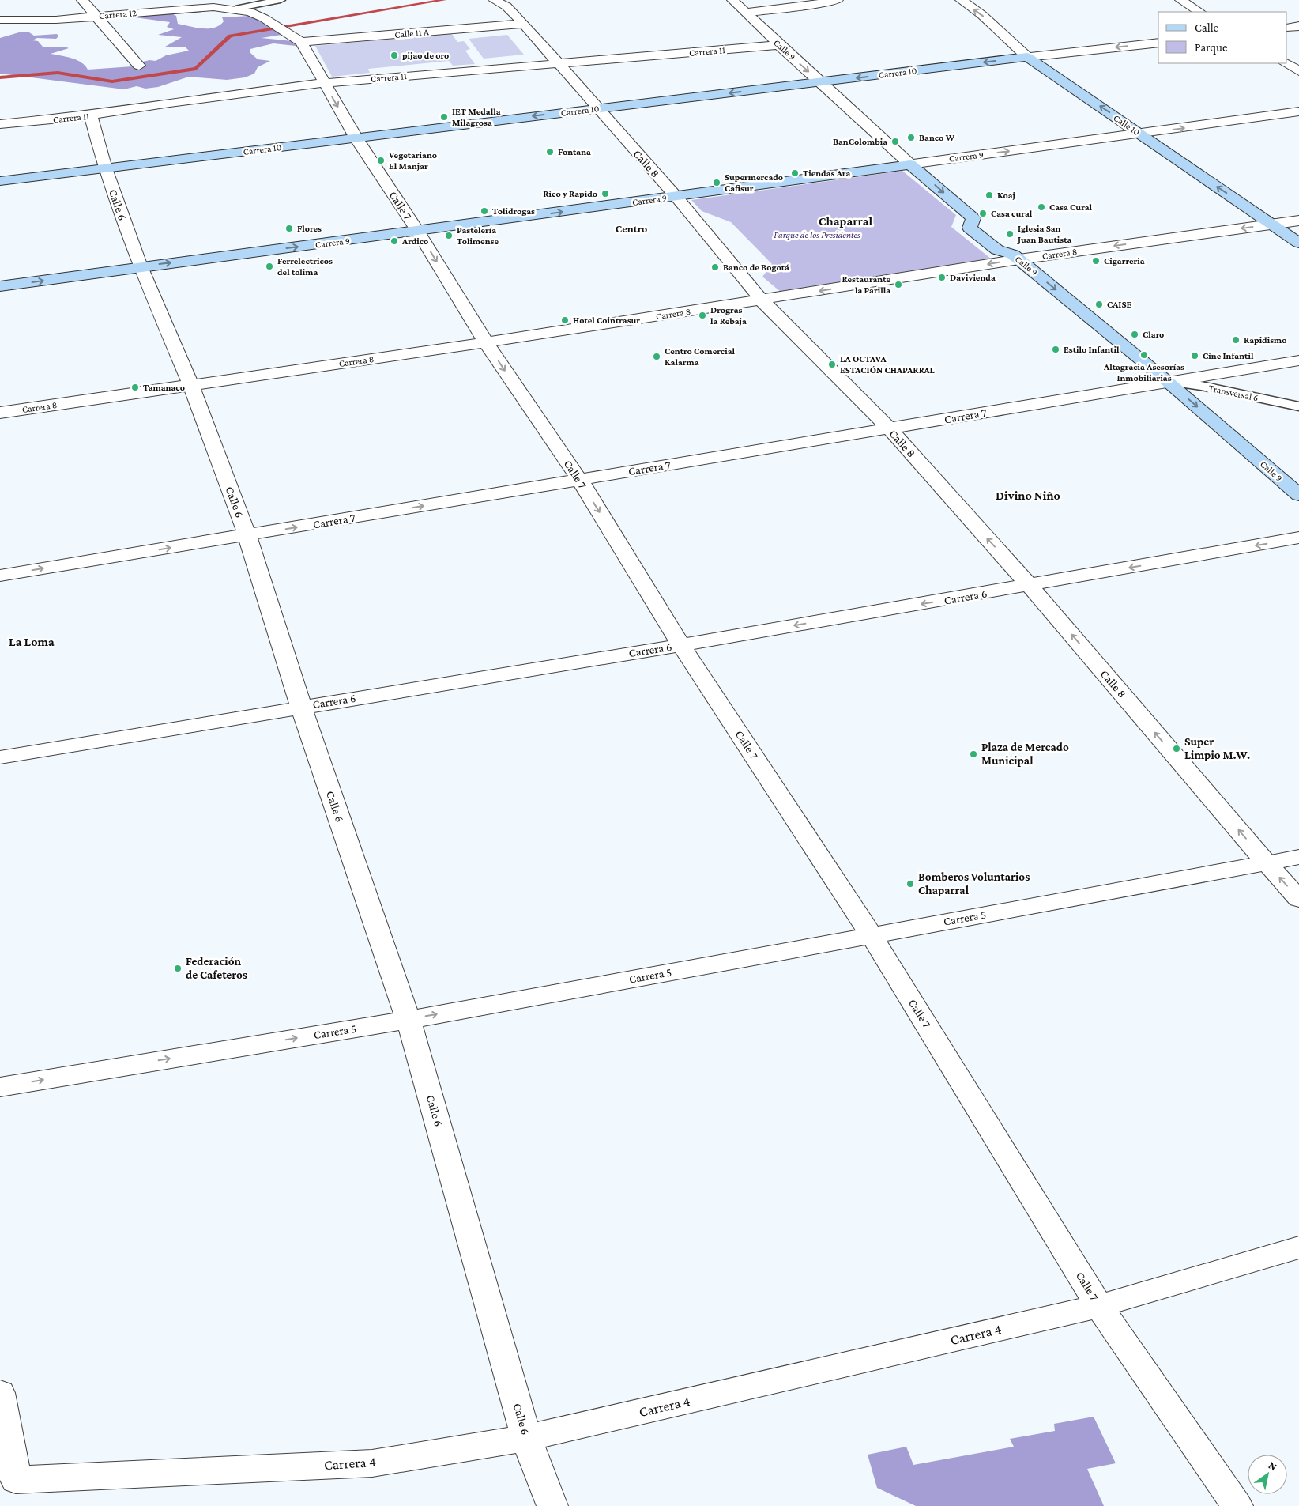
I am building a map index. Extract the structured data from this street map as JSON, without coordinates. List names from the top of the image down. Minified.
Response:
{"streets":{"main road":["Calle 9","Carrera 10","Calle 10","Carrera 9"],"street":["Carrera 12","Calle 11 A","Carrera 11","Calle 8","Calle 6","Calle 7","Carrera 8","Transversal 6","Carrera 7","Carrera 6","Carrera 5","Carrera 4"]},"crossings":[["Carrera 12","Calle 7"],["Calle 11 A","Calle 8"],["Calle 11 A","Calle 7"],["Calle 9","Carrera 11"],["Calle 9","Carrera 10"],["Calle 9","Carrera 9"],["Calle 9","Carrera 8"],["Calle 9","Transversal 6"],["Calle 9","Carrera 7"],["Carrera 11","Calle 8"],["Carrera 11","Calle 6"],["Carrera 11","Calle 7"],["Carrera 10","Calle 10"],["Carrera 10","Calle 8"],["Carrera 10","Calle 6"],["Carrera 10","Calle 7"],["Calle 10","Carrera 9"],["Calle 10","Carrera 8"],["Carrera 9","Calle 8"],["Carrera 9","Calle 6"],["Carrera 9","Calle 7"],["Calle 8","Carrera 8"],["Calle 8","Carrera 7"],["Calle 8","Carrera 6"],["Calle 8","Carrera 5"],["Calle 6","Carrera 8"],["Calle 6","Carrera 7"],["Calle 6","Carrera 6"],["Calle 6","Carrera 5"],["Calle 6","Carrera 4"],["Calle 7","Carrera 8"],["Calle 7","Carrera 7"],["Calle 7","Carrera 6"],["Calle 7","Carrera 5"],["Calle 7","Carrera 4"],["Transversal 6","Carrera 7"]],"one_way":["Calle 9","Carrera 10","Calle 10","Carrera 9","Calle 8","Carrera 8","Carrera 7","Carrera 6","Carrera 5"],"districts":["Chaparral","Centro","Divino Niño","La Loma"],"parks":["Parque de los Presidentes"],"places":["pijao de oro","IET Medalla Milagrosa","Banco W","BanColombia","Fontana","Vegetariano El Manjar","Tiendas Ara","Supermercado Cafisur","Rico y Rapido","Koaj","Casa Cural","Tolidrogas","Casa cural","Flores","Iglesia San Juan Bautista","Pastelería Tolimense","Ardico","Cigarreria","Ferrelectricos del tolima","Banco de Bogotá","Davivienda","Restaurante la Parilla","CAISE","Drogras la Rebaja","Hotel Cointrasur","Claro","Rapidismo","Estilo Infantil","Altagracia Asesorías Inmobiliarias","Cine Infantil","Centro Comercial Kalarma","LA OCTAVA ESTACIÓN CHAPARRAL","Tamanaco","Super Limpio M.W.","Plaza de Mercado Municipal","Bomberos Voluntarios Chaparral","Federación de Cafeteros"],"legend":["Calle","Parque"],"north":"top right"}
